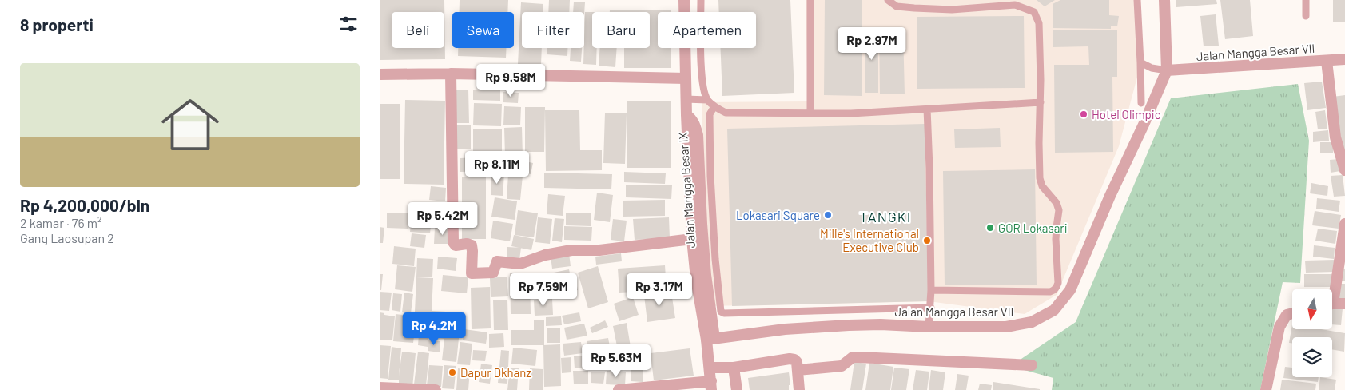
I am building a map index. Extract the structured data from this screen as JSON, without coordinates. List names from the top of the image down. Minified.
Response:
{"streets":{"street":["Jalan Mangga Besar VII","Jalan Mangga Besar IX"]},"crossings":[["Jalan Mangga Besar VII","Jalan Mangga Besar IX"]],"districts":["TANGKI"],"places":["Hotel Olimpic","Lokasari Square","GOR Lokasari","Mille's International Executive Club","Dapur Dkhanz"],"north":"bottom","page":{"heading":"8 properti","chip":["Beli","Sewa","Filter","Baru","Apartemen"],"price":["Rp 2.97M","Rp 9.58M","Rp 8.11M","Rp 5.42M","Rp 7.59M","Rp 3.17M","Rp 4.2M","Rp 5.63M"],"list":[{"name":"Rp 4,200,000/bln","note":"2 kamar · 76 m² · Gang Laosupan 2"}]}}
